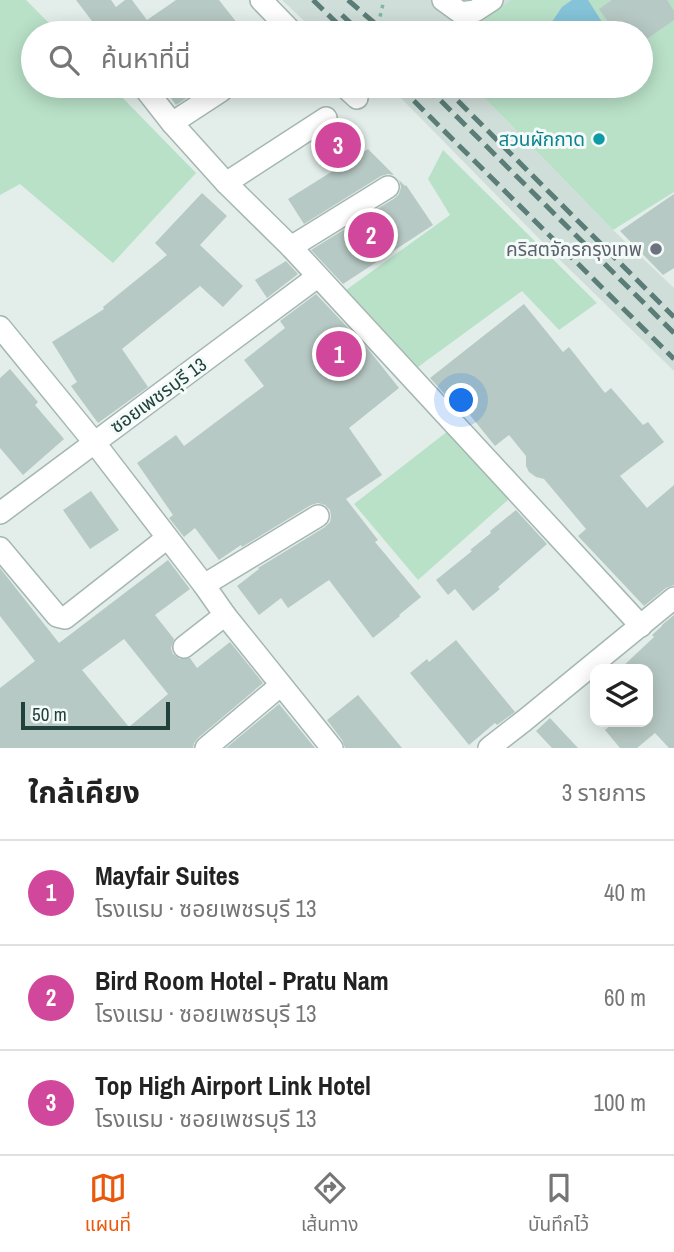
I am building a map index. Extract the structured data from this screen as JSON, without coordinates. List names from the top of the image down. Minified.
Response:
{"streets":{"street":["ซอยเพชรบุรี 13"]},"places":["สวนผักกาด","คริสตจักรกรุงเทพ"],"scale_bar":"50 m","page":{"search":"ค้นหาที่นี่","pins":["3","2","1"],"scale":"50 m","heading":["ใกล้เคียง","3 รายการ"],"list":[{"mark":"1","name":"Mayfair Suites","note":"โรงแรม · ซอยเพชรบุรี 13","value":"40 m"},{"mark":"2","name":"Bird Room Hotel - Pratu Nam","note":"โรงแรม · ซอยเพชรบุรี 13","value":"60 m"},{"mark":"3","name":"Top High Airport Link Hotel","note":"โรงแรม · ซอยเพชรบุรี 13","value":"100 m"}],"nav":["แผนที่","เส้นทาง","บันทึกไว้"]}}
